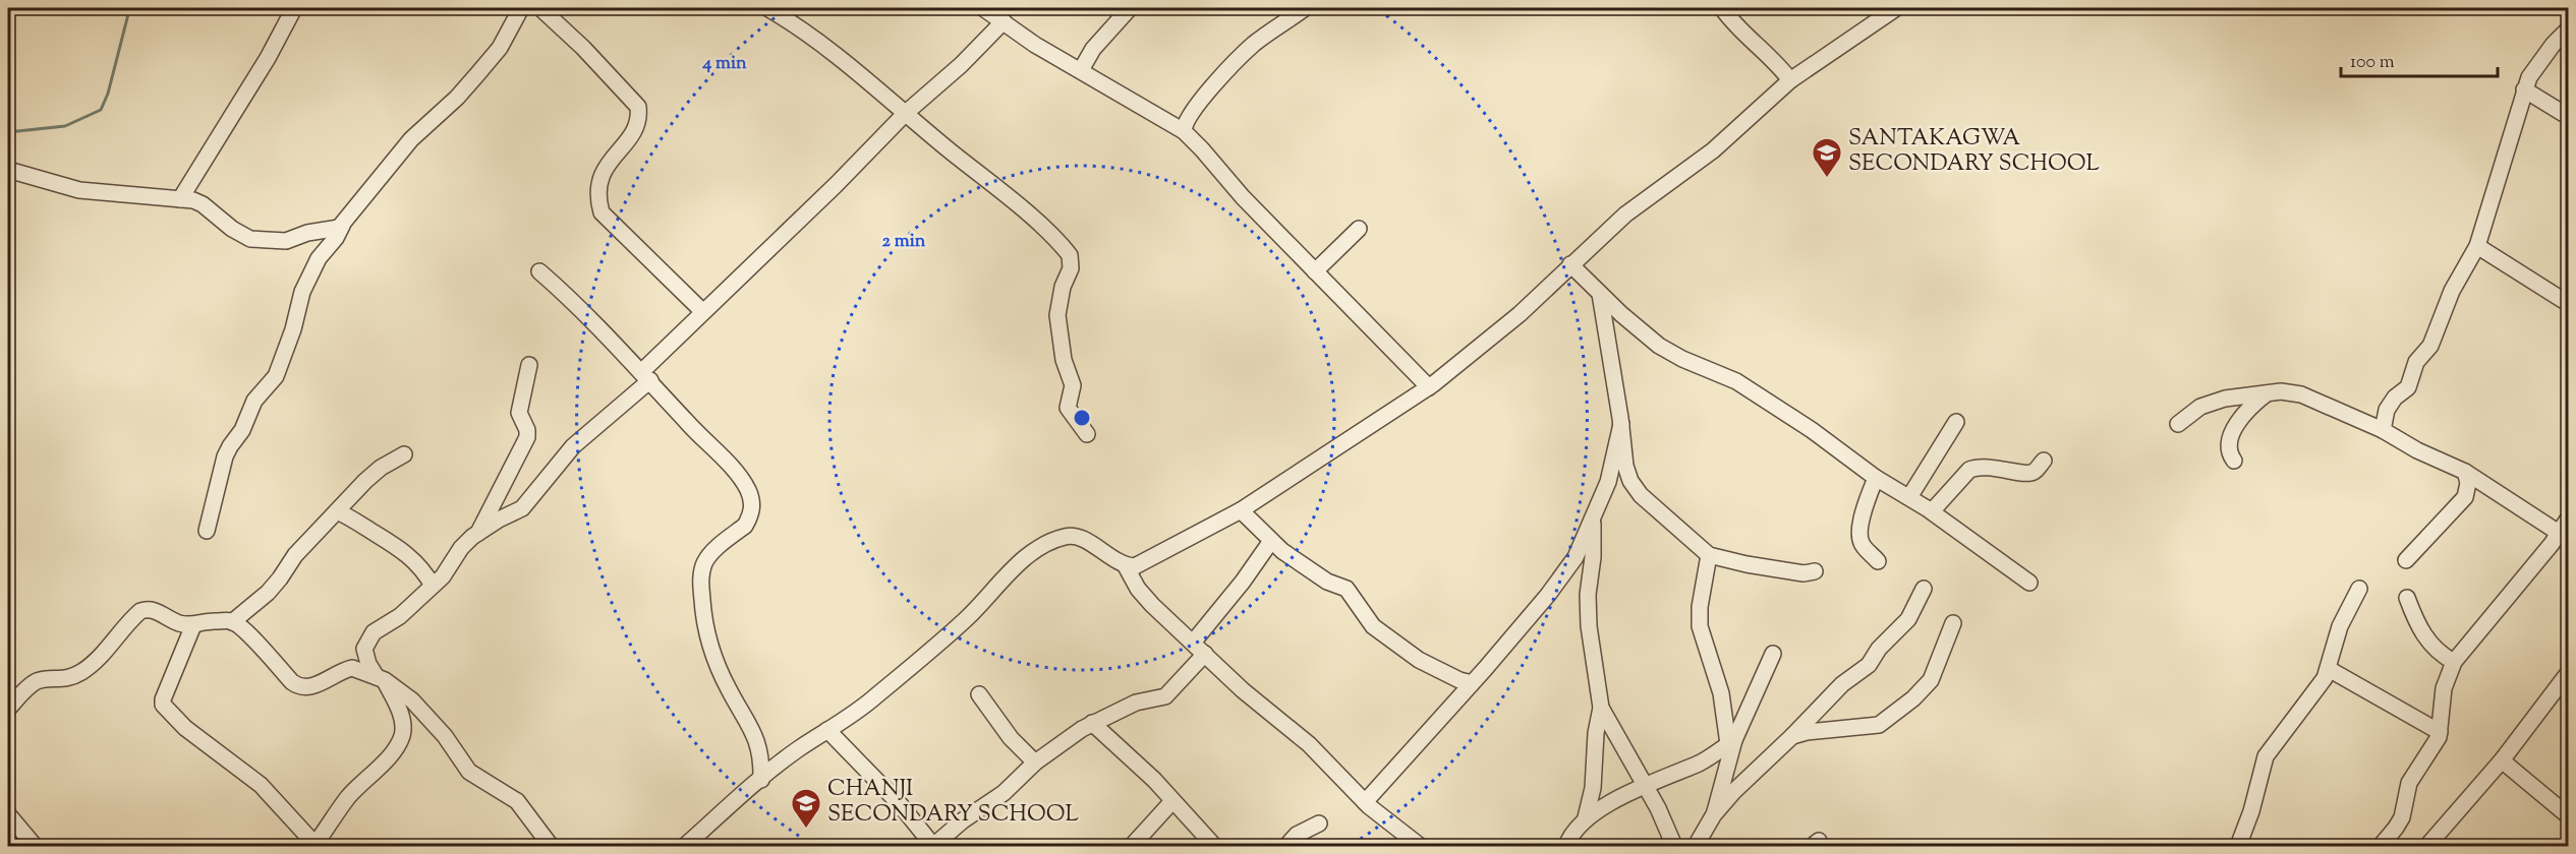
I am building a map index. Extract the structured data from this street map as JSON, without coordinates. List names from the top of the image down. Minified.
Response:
{"places":{"school or university":["SANTAKAGWA SECONDARY SCHOOL","CHANJI SECONDARY SCHOOL"]},"scale_bar":"100 m","rings":["4 min","2 min"]}
